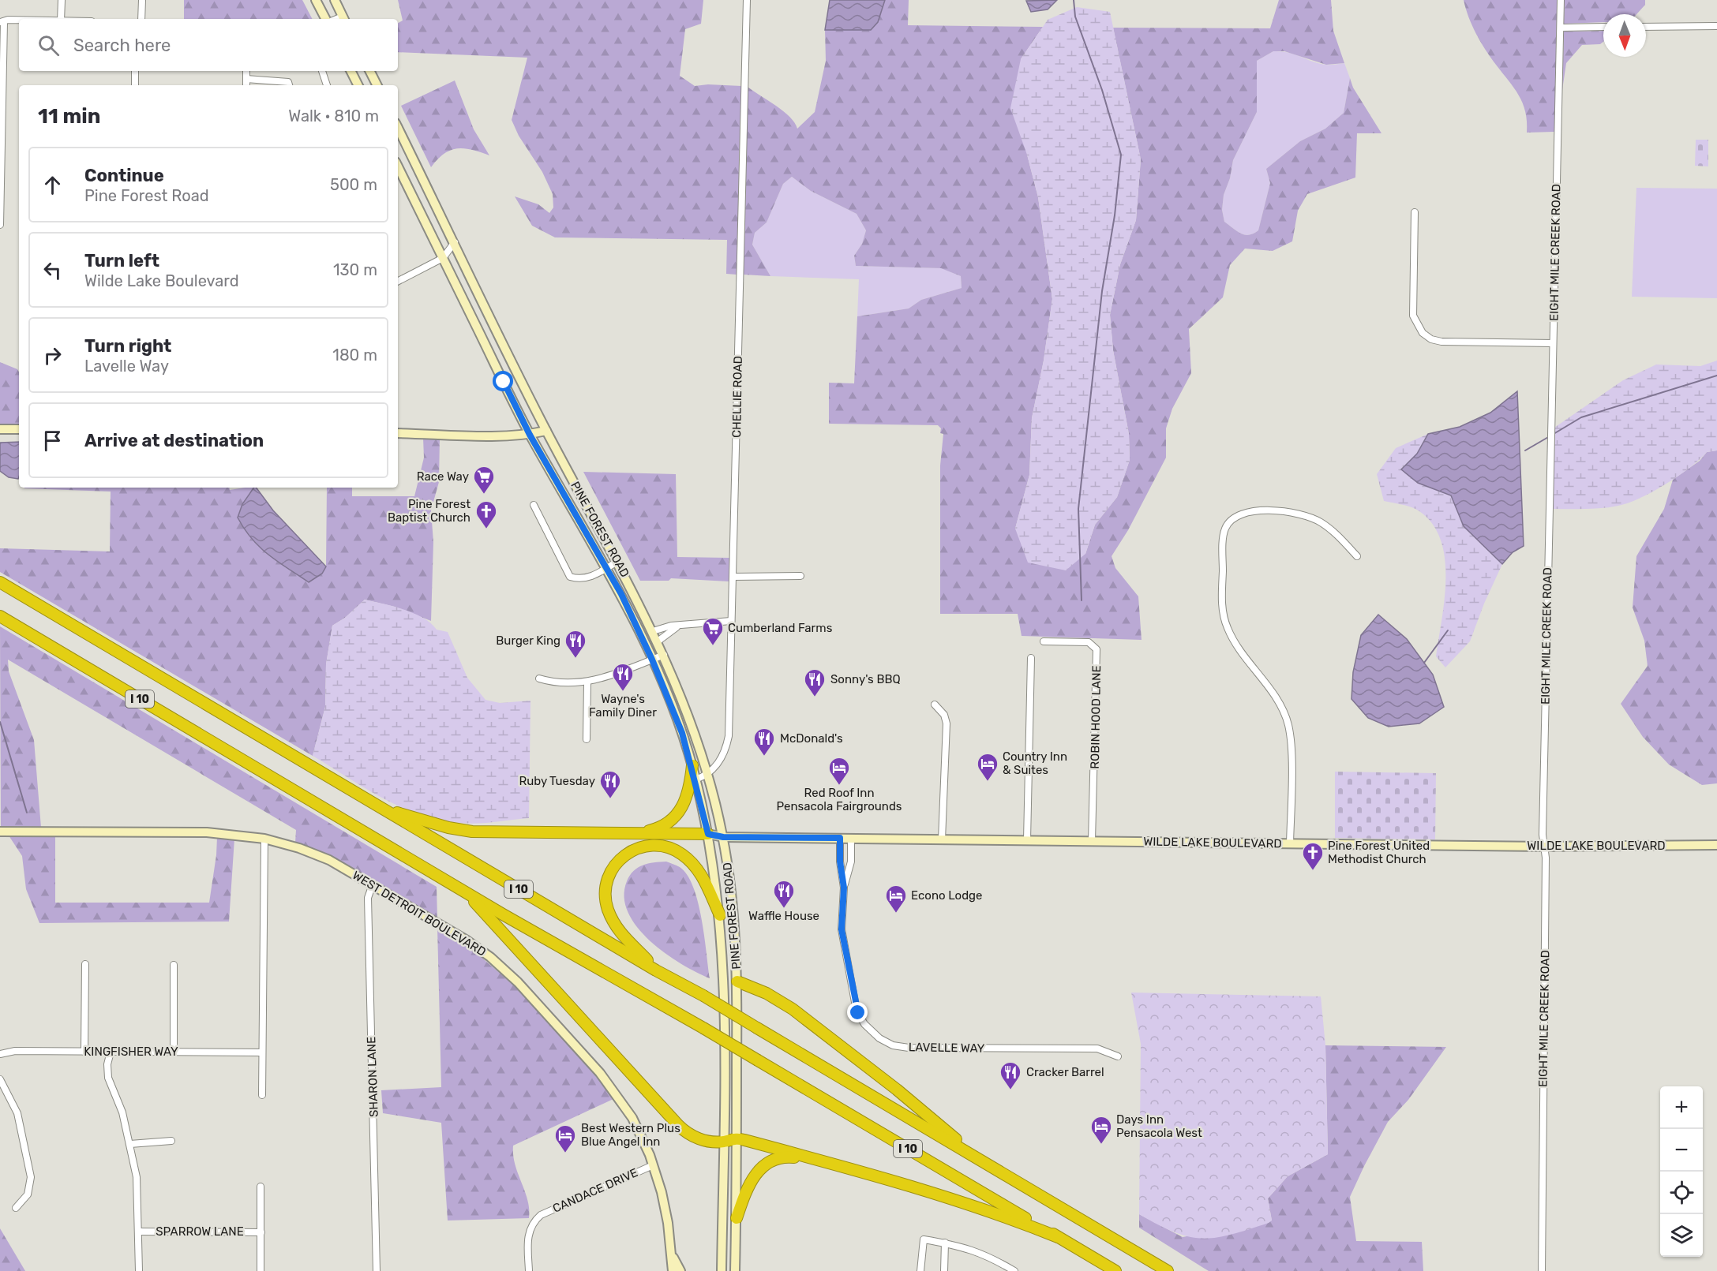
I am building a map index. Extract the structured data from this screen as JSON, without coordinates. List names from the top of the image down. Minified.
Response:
{"streets":{"highway":["I 10"],"main road":["PINE FOREST ROAD","WILDE LAKE BOULEVARD","WEST DETROIT BOULEVARD"],"street":["EIGHT MILE CREEK ROAD","CHELLIE ROAD","ROBIN HOOD LANE","LAVELLE WAY","KINGFISHER WAY","SHARON LANE","CANDACE DRIVE","SPARROW LANE"]},"crossings":[["EIGHT MILE CREEK ROAD","WILDE LAKE BOULEVARD"],["CHELLIE ROAD","PINE FOREST ROAD"],["PINE FOREST ROAD","WILDE LAKE BOULEVARD"],["ROBIN HOOD LANE","WILDE LAKE BOULEVARD"],["WILDE LAKE BOULEVARD","LAVELLE WAY"],["WEST DETROIT BOULEVARD","SHARON LANE"],["WEST DETROIT BOULEVARD","CANDACE DRIVE"]],"places":{"supermarket":["Race Way","Cumberland Farms"],"church":["Pine Forest Baptist Church","Pine Forest United Methodist Church"],"restaurant":["Burger King","Wayne's Family Diner","Sonny's BBQ","McDonald's","Ruby Tuesday","Waffle House","Cracker Barrel"],"hotel":["Country Inn & Suites","Red Roof Inn Pensacola Fairgrounds","Econo Lodge","Days Inn Pensacola West","Best Western Plus Blue Angel Inn"]},"north":"bottom","page":{"search":"Search here","heading":["11 min","Walk · 810 m"],"list":[["Continue","Pine Forest Road","500 m"],["Turn left","Wilde Lake Boulevard","130 m"],["Turn right","Lavelle Way","180 m"],"Arrive at destination"],"map_buttons":["+","−"]}}
